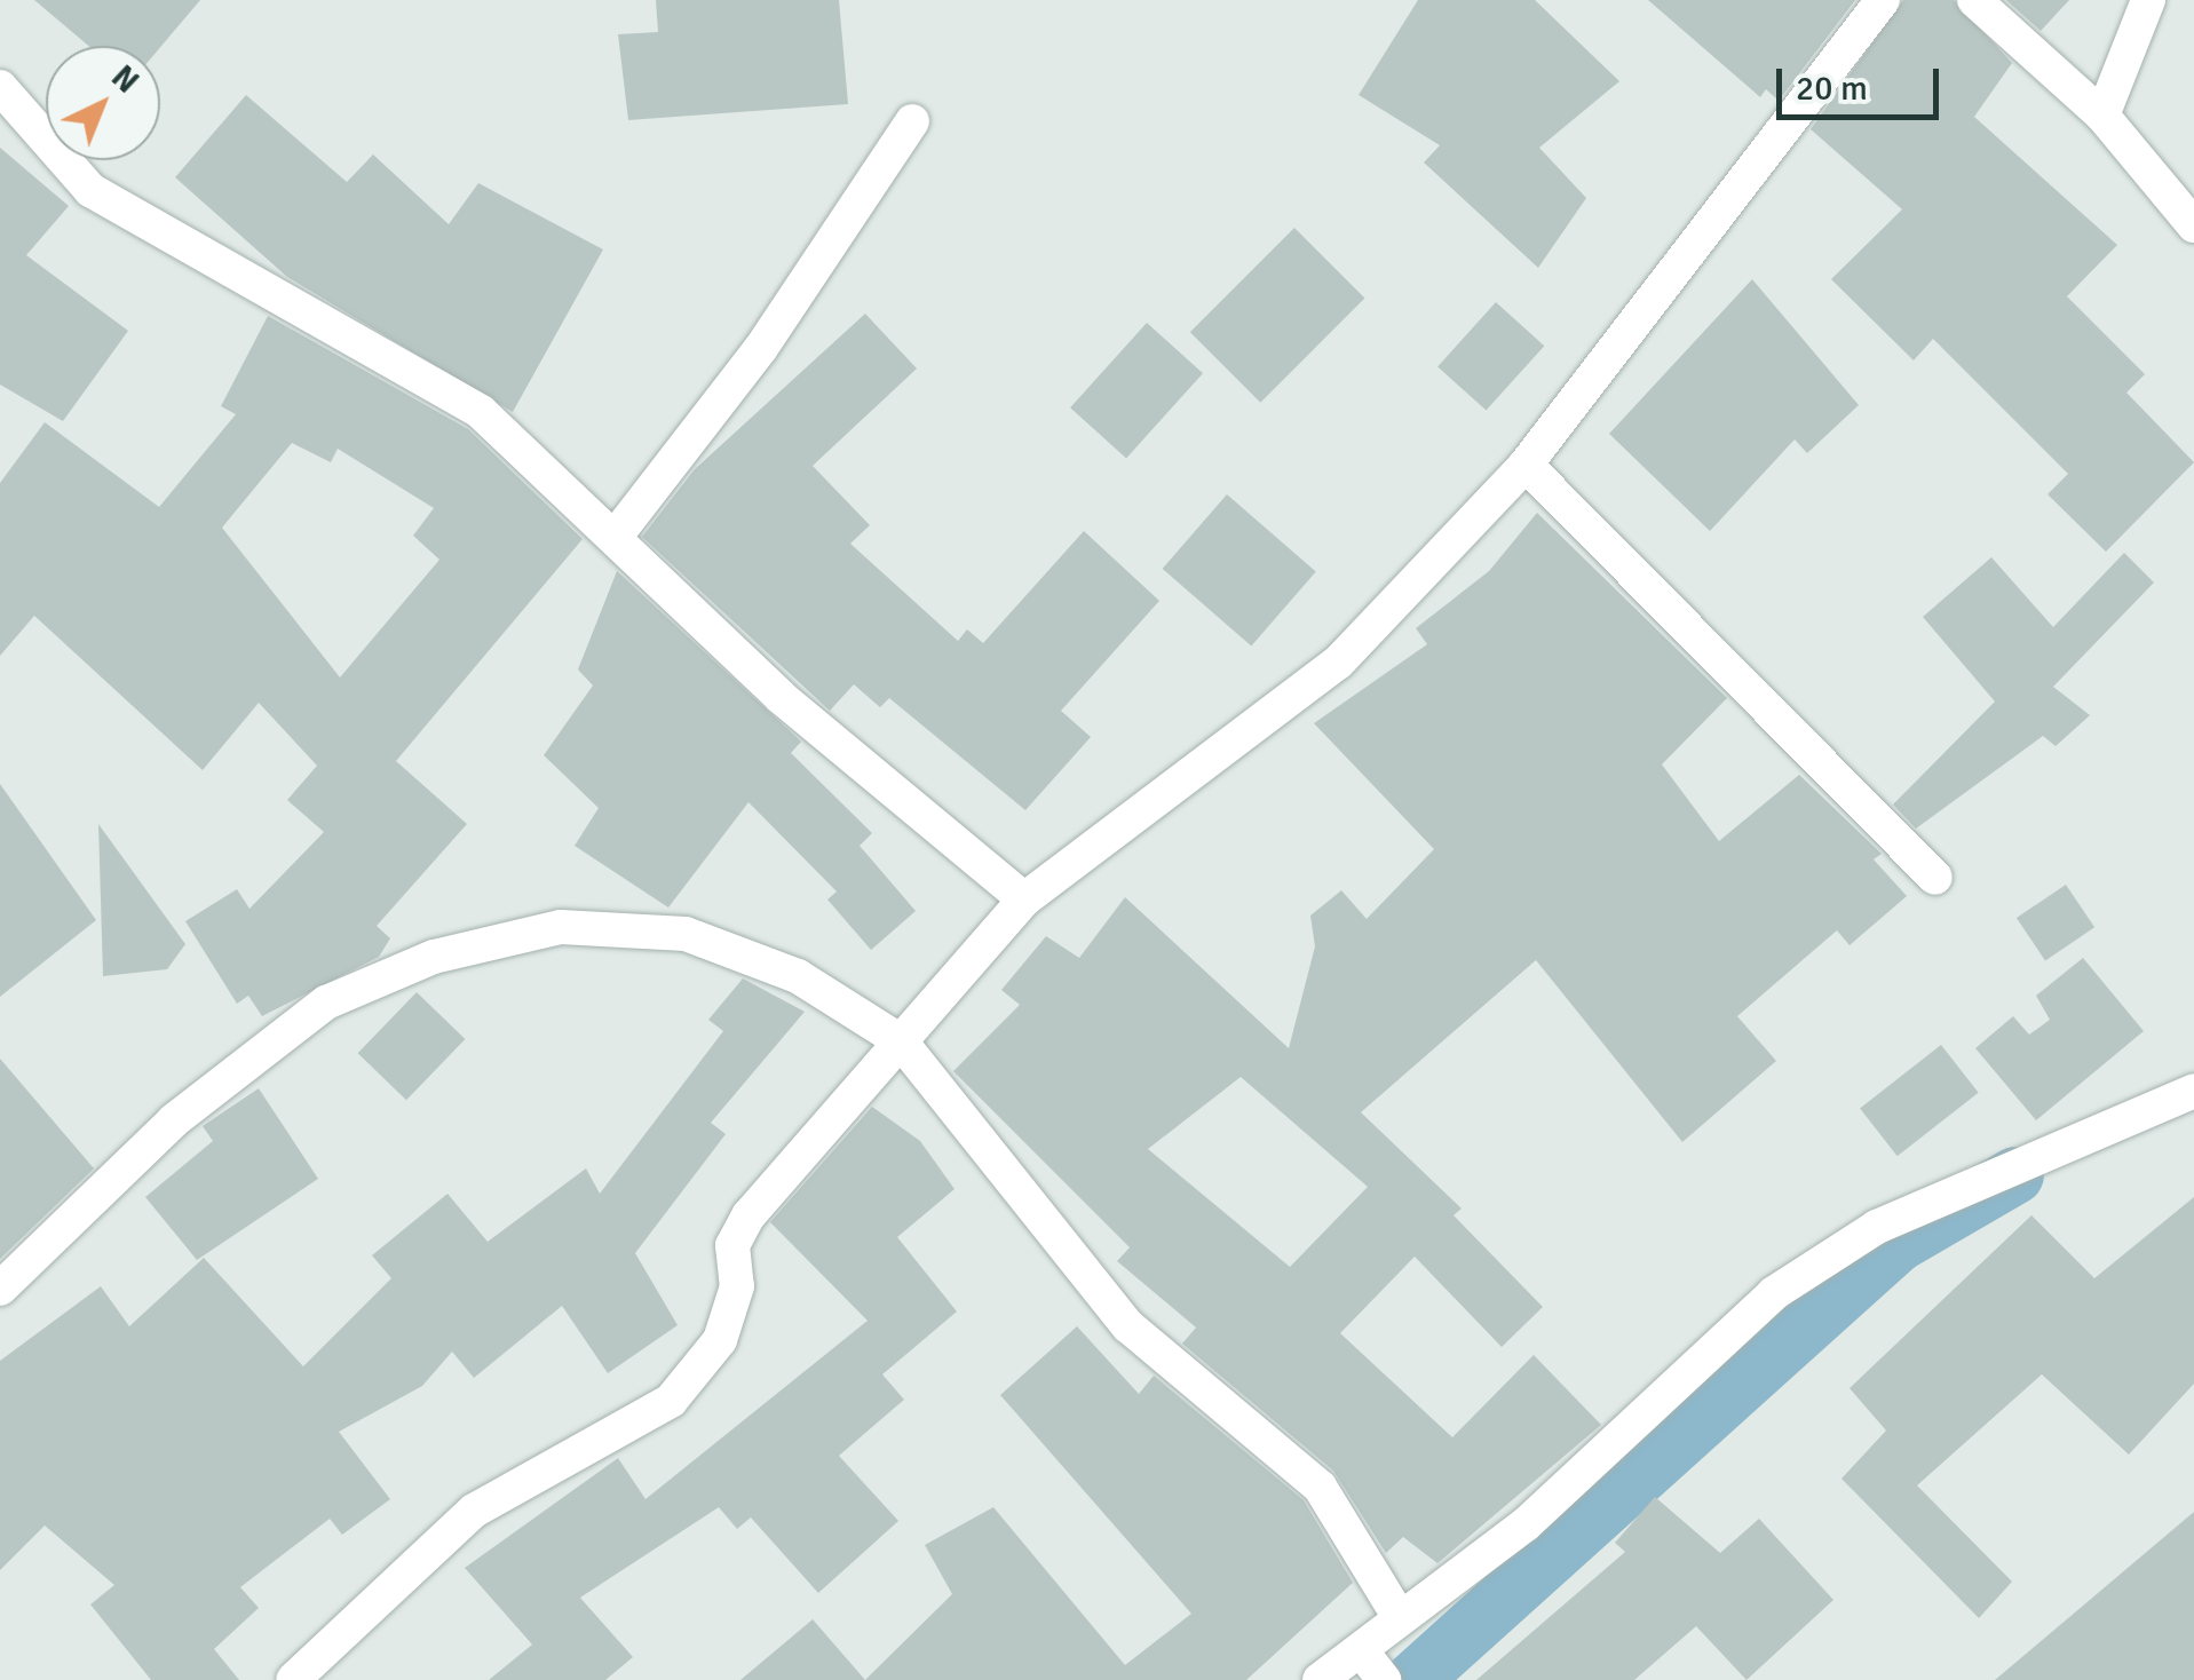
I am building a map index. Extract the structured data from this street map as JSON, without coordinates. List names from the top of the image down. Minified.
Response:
{"scale_bar":"20 m","north":"top right"}
